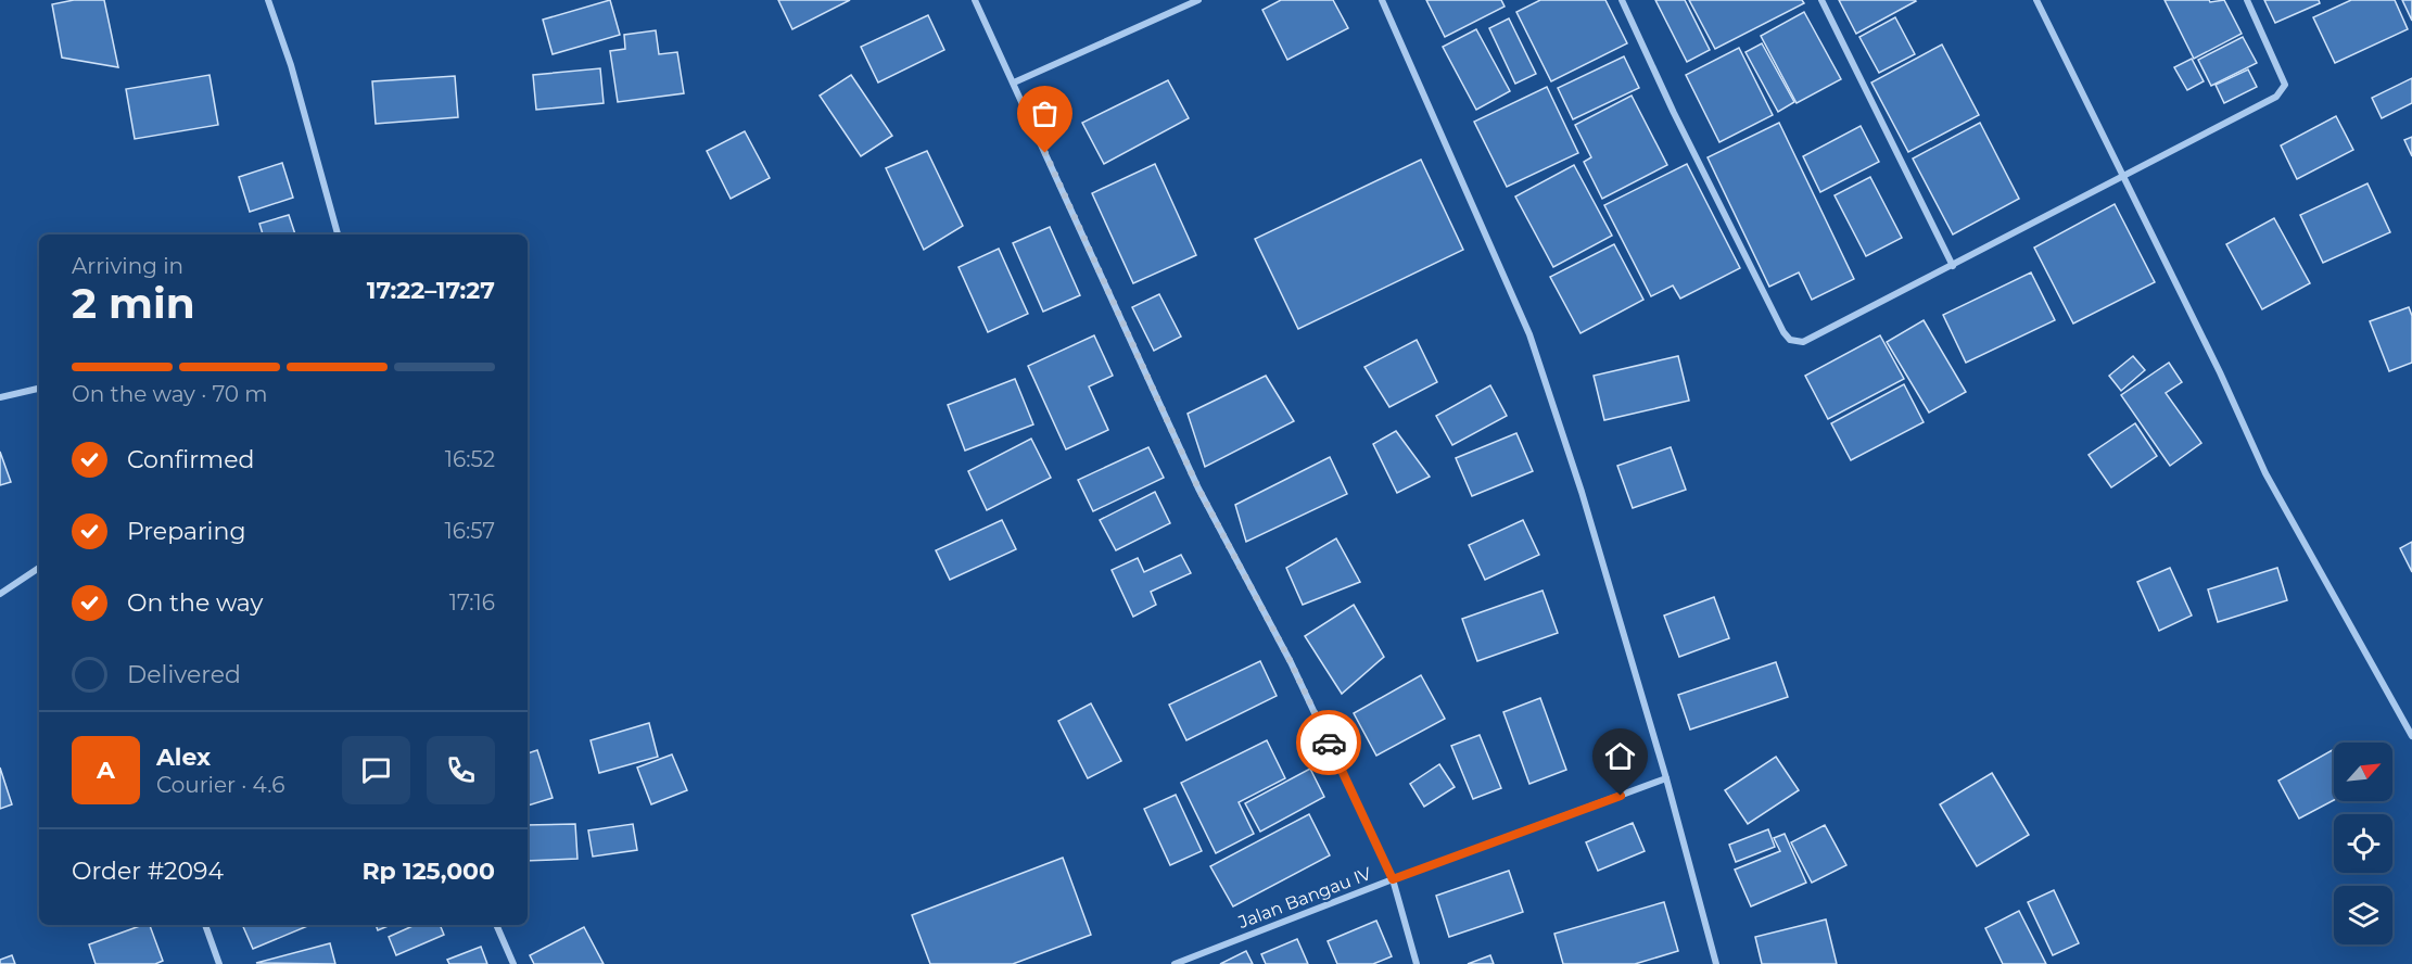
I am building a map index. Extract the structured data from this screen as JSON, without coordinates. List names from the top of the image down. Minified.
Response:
{"streets":{"street":["Jalan Bangau IV"]},"north":"top right","page":{"heading":["2 min","Arriving in","17:22–17:27"],"panel":["Alex","Courier · 4.6","Order #2094","Rp 125,000"],"bar":"On the way · 70 m","list":[["Confirmed","16:52"],["Preparing","16:57"],["On the way","17:16"],"Delivered"],"round":"A"}}
